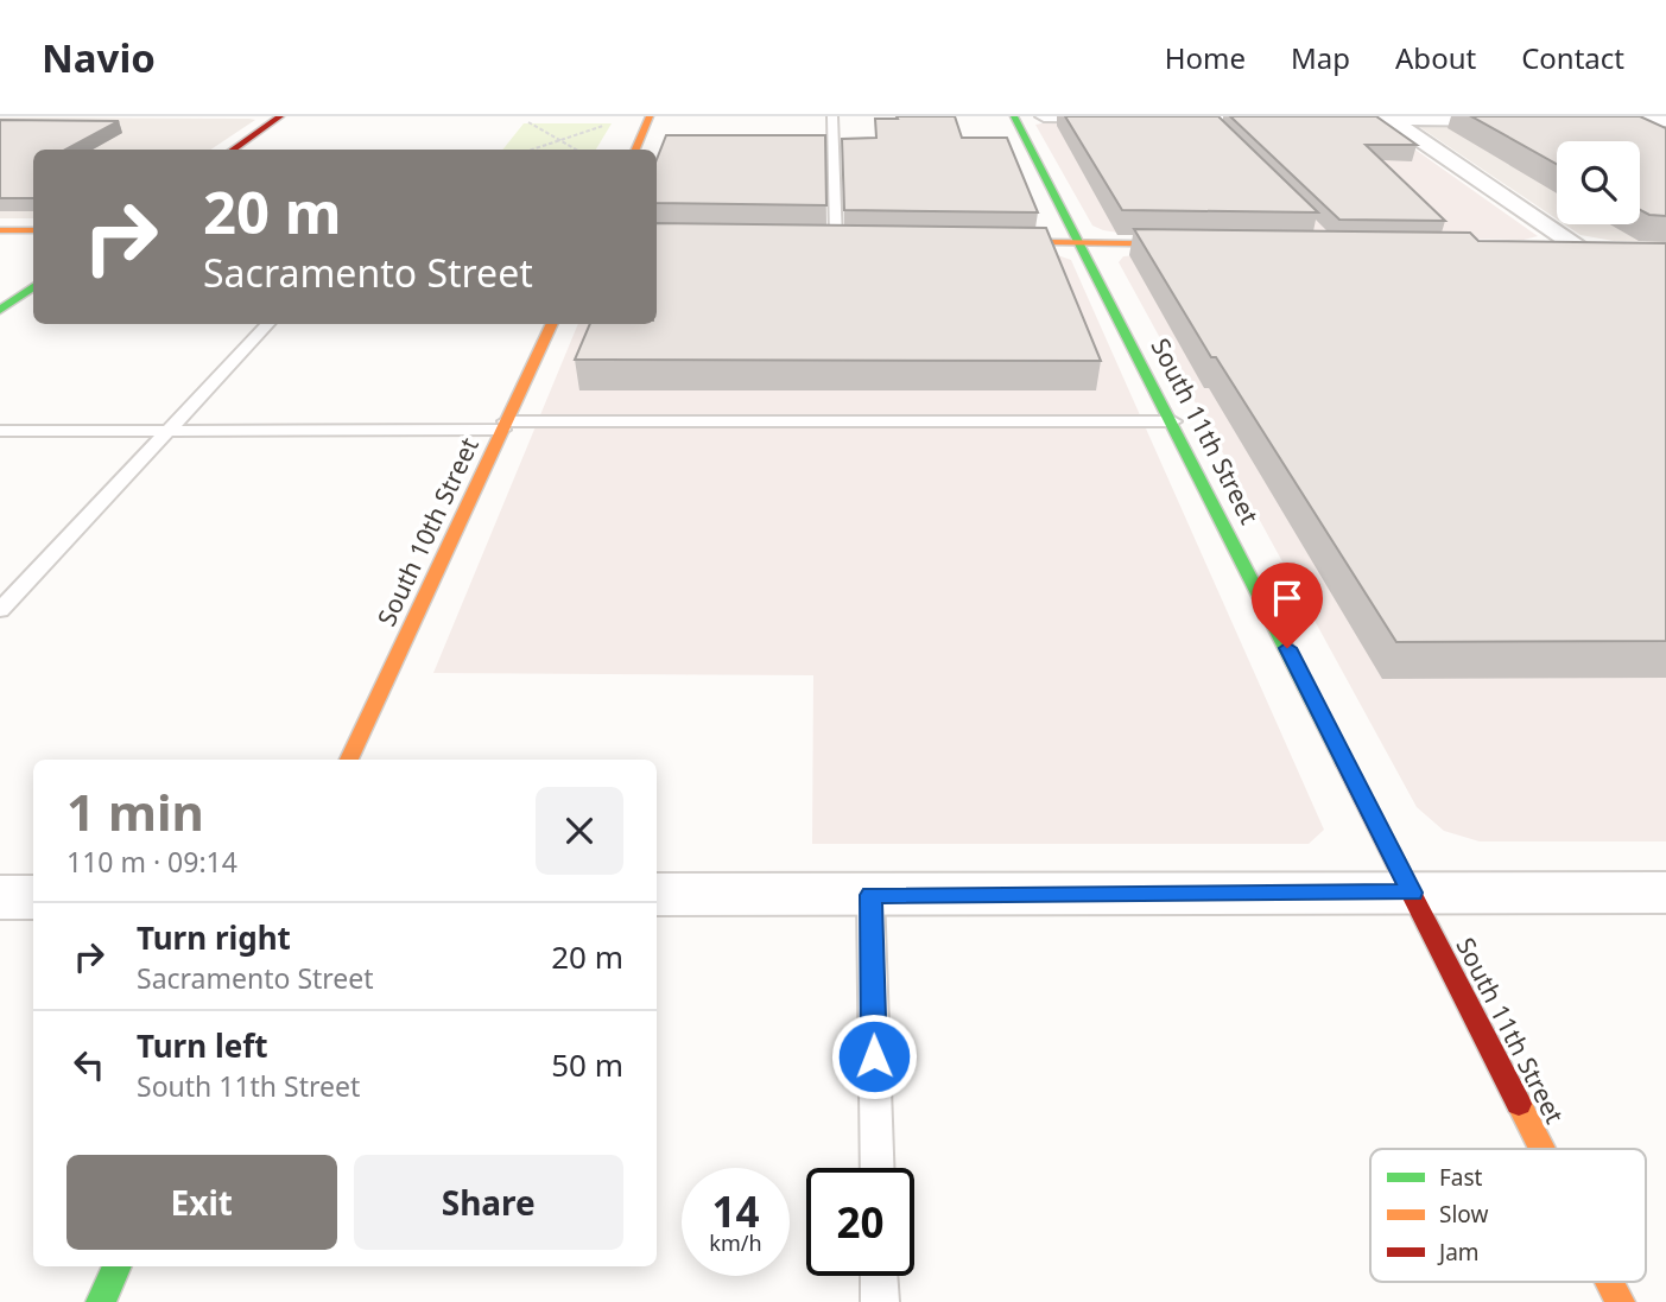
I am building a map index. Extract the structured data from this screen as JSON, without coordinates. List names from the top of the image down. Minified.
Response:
{"streets":{"street":["South 11th Street","South 10th Street"]},"legend":["Fast","Slow","Jam"],"page":{"header":"Navio","nav":["Home","Map","About","Contact"],"turn":["20 m","Sacramento Street"],"heading":["1 min","110 m · 09:14"],"list":[{"name":"Turn right","note":"Sacramento Street","value":"20 m"},{"name":"Turn left","note":"South 11th Street","value":"50 m"}],"buttons":["Exit","Share"],"speed":"14 km/h","limit":"20"}}
